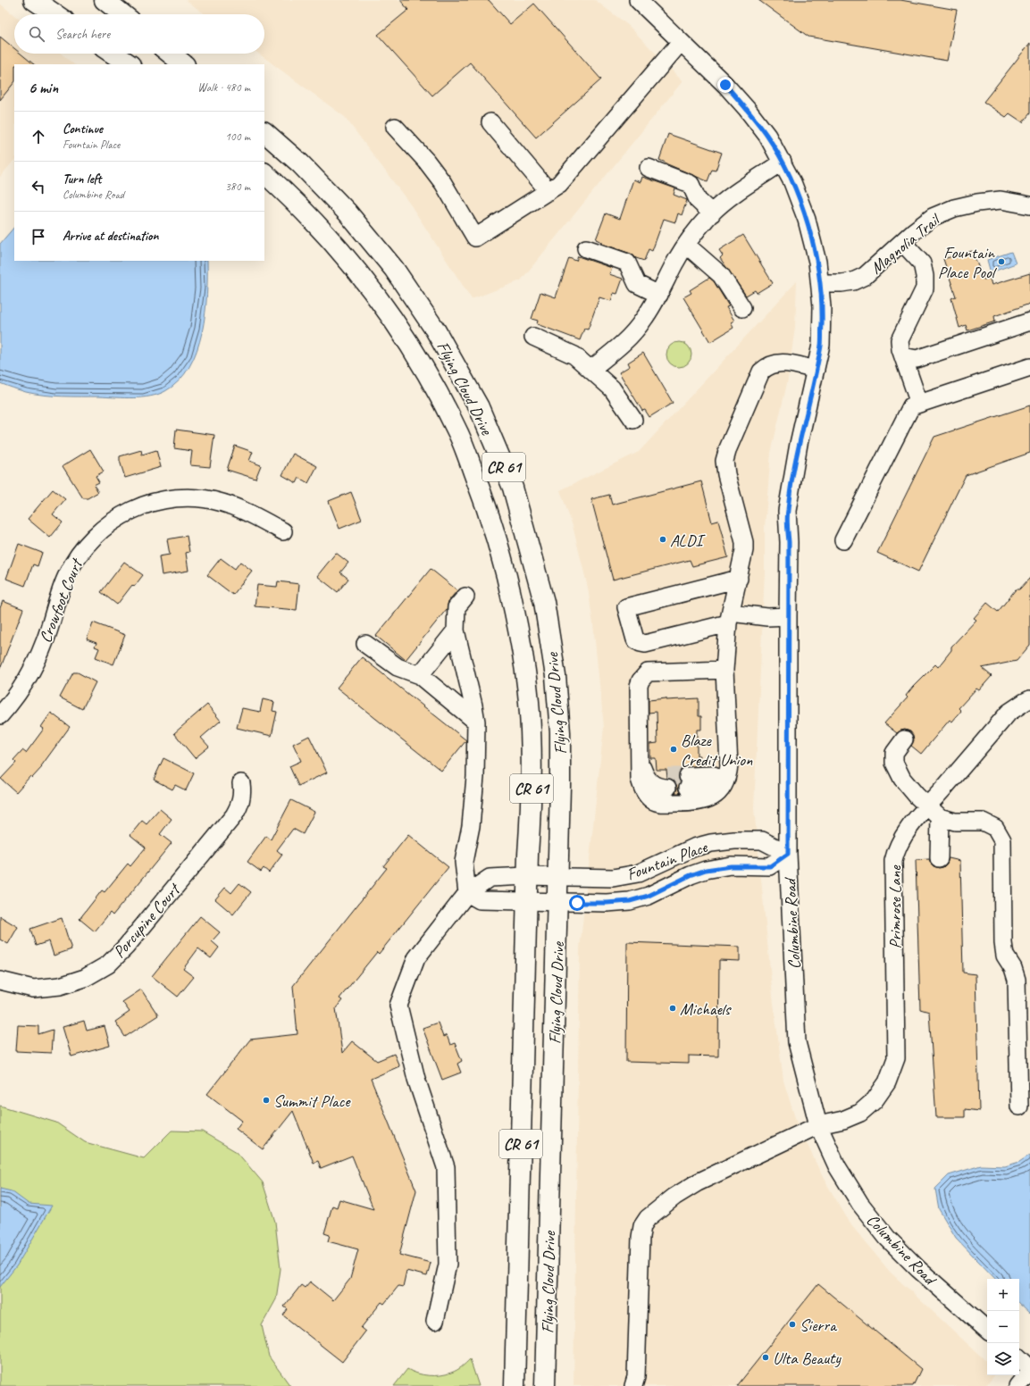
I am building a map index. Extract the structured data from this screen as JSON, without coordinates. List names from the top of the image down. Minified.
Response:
{"streets":{"main road":["Flying Cloud Drive","CR 61"],"street":["Magnolia Trail","Crowfoot Court","Fountain Place","Primrose Lane","Porcupine Court","Columbine Road"]},"crossings":[["Magnolia Trail","Columbine Road"],["Flying Cloud Drive","Fountain Place"],["Fountain Place","Columbine Road"],["Primrose Lane","Columbine Road"]],"places":["Fountain Place Pool","ALDI","Blaze Credit Union","Michaels","Summit Place","Sierra","Ulta Beauty"],"page":{"search":"Search here","heading":["6 min","Walk · 480 m"],"list":[["Continue","Fountain Place","100 m"],["Turn left","Columbine Road","380 m"],"Arrive at destination"],"map_buttons":["+","−"]}}
